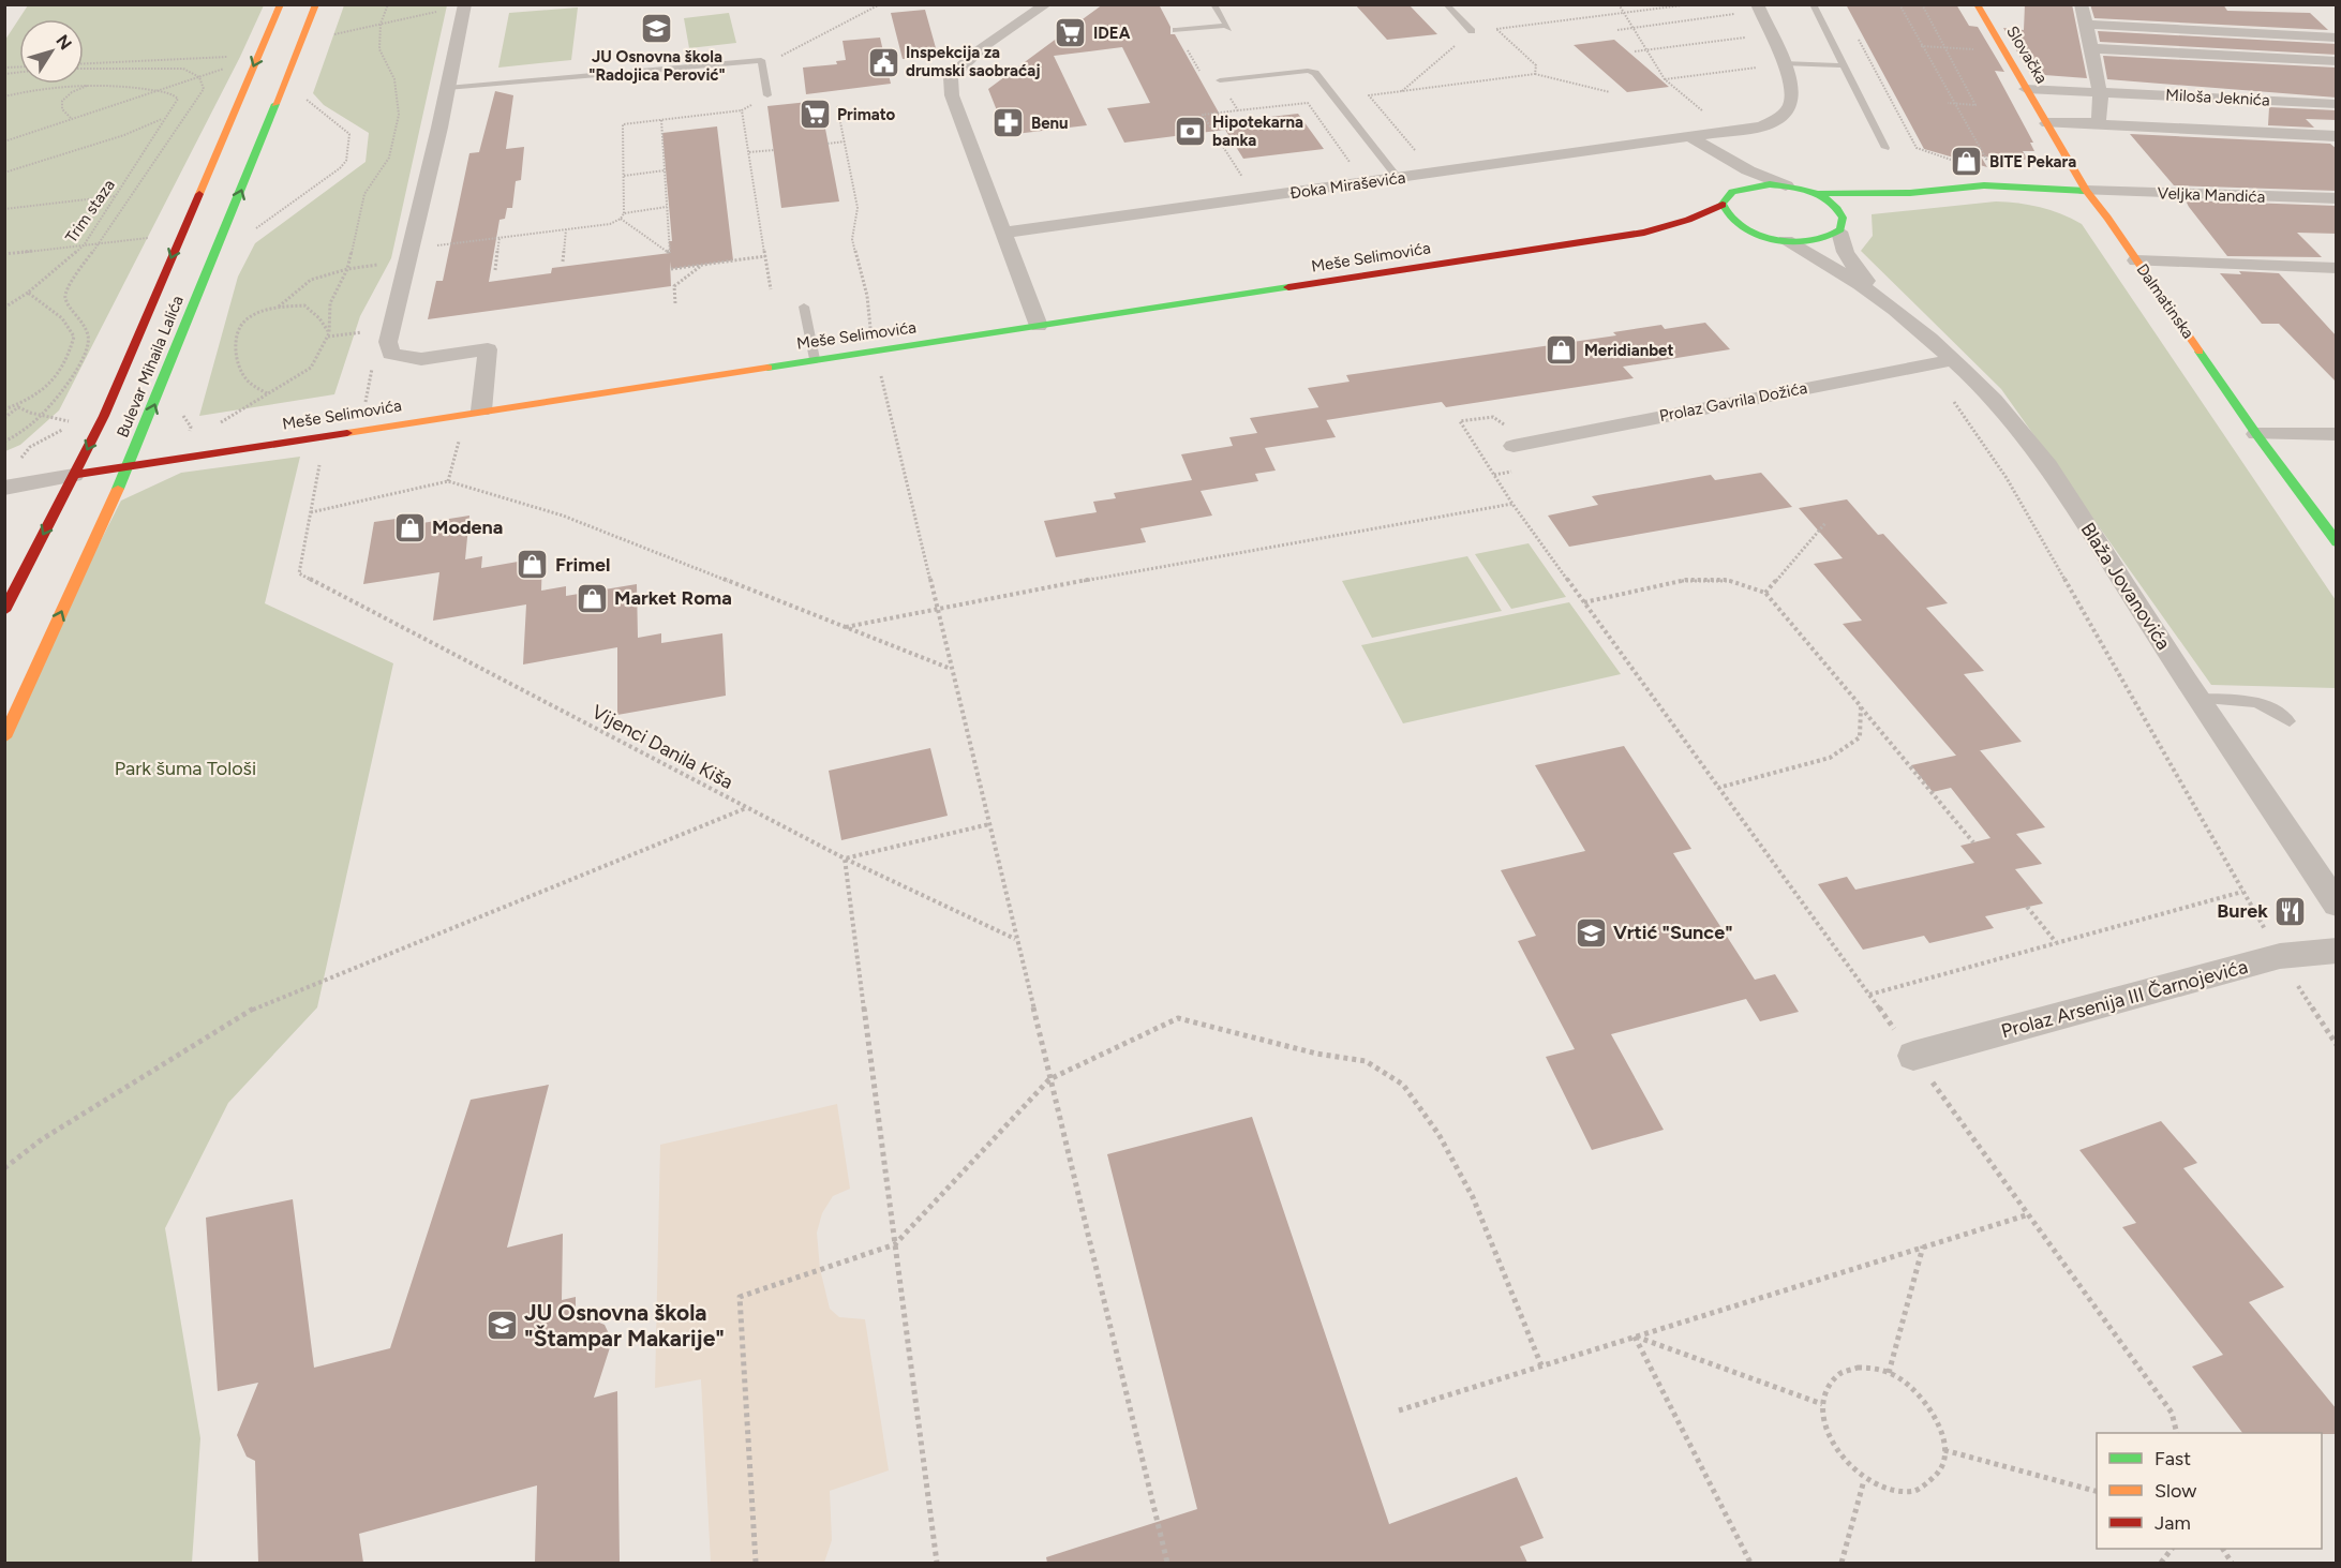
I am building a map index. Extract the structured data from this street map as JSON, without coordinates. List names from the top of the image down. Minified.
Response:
{"streets":{"street":["Slovačka","Miloša Jeknića","Đoka Miraševića","Veljka Mandića","Meše Selimovića","Dalmatinska","Bulevar Mihaila Lalića","Prolaz Gavrila Dožića","Blaža Jovanovića","Prolaz Arsenija III Čarnojevića"],"path":["Trim staza","Vijenci Danila Kiša"]},"crossings":[["Slovačka","Dalmatinska"],["Veljka Mandića","Dalmatinska"],["Meše Selimovića","Bulevar Mihaila Lalića"],["Prolaz Gavrila Dožića","Blaža Jovanovića"]],"parks":["Park šuma Tološi"],"places":{"school or university":["JU Osnovna škola \"Radojica Perović\"","Vrtić \"Sunce\"","JU Osnovna škola \"Štampar Makarije\""],"supermarket":["IDEA","Primato"],"public building":["Inspekcija za drumski saobraćaj"],"pharmacy":["Benu"],"bank":["Hipotekarna banka"],"shop":["BITE Pekara","Meridianbet","Modena","Frimel","Market Roma"],"restaurant":["Burek"]},"legend":["Fast","Slow","Jam"],"north":"top right"}
